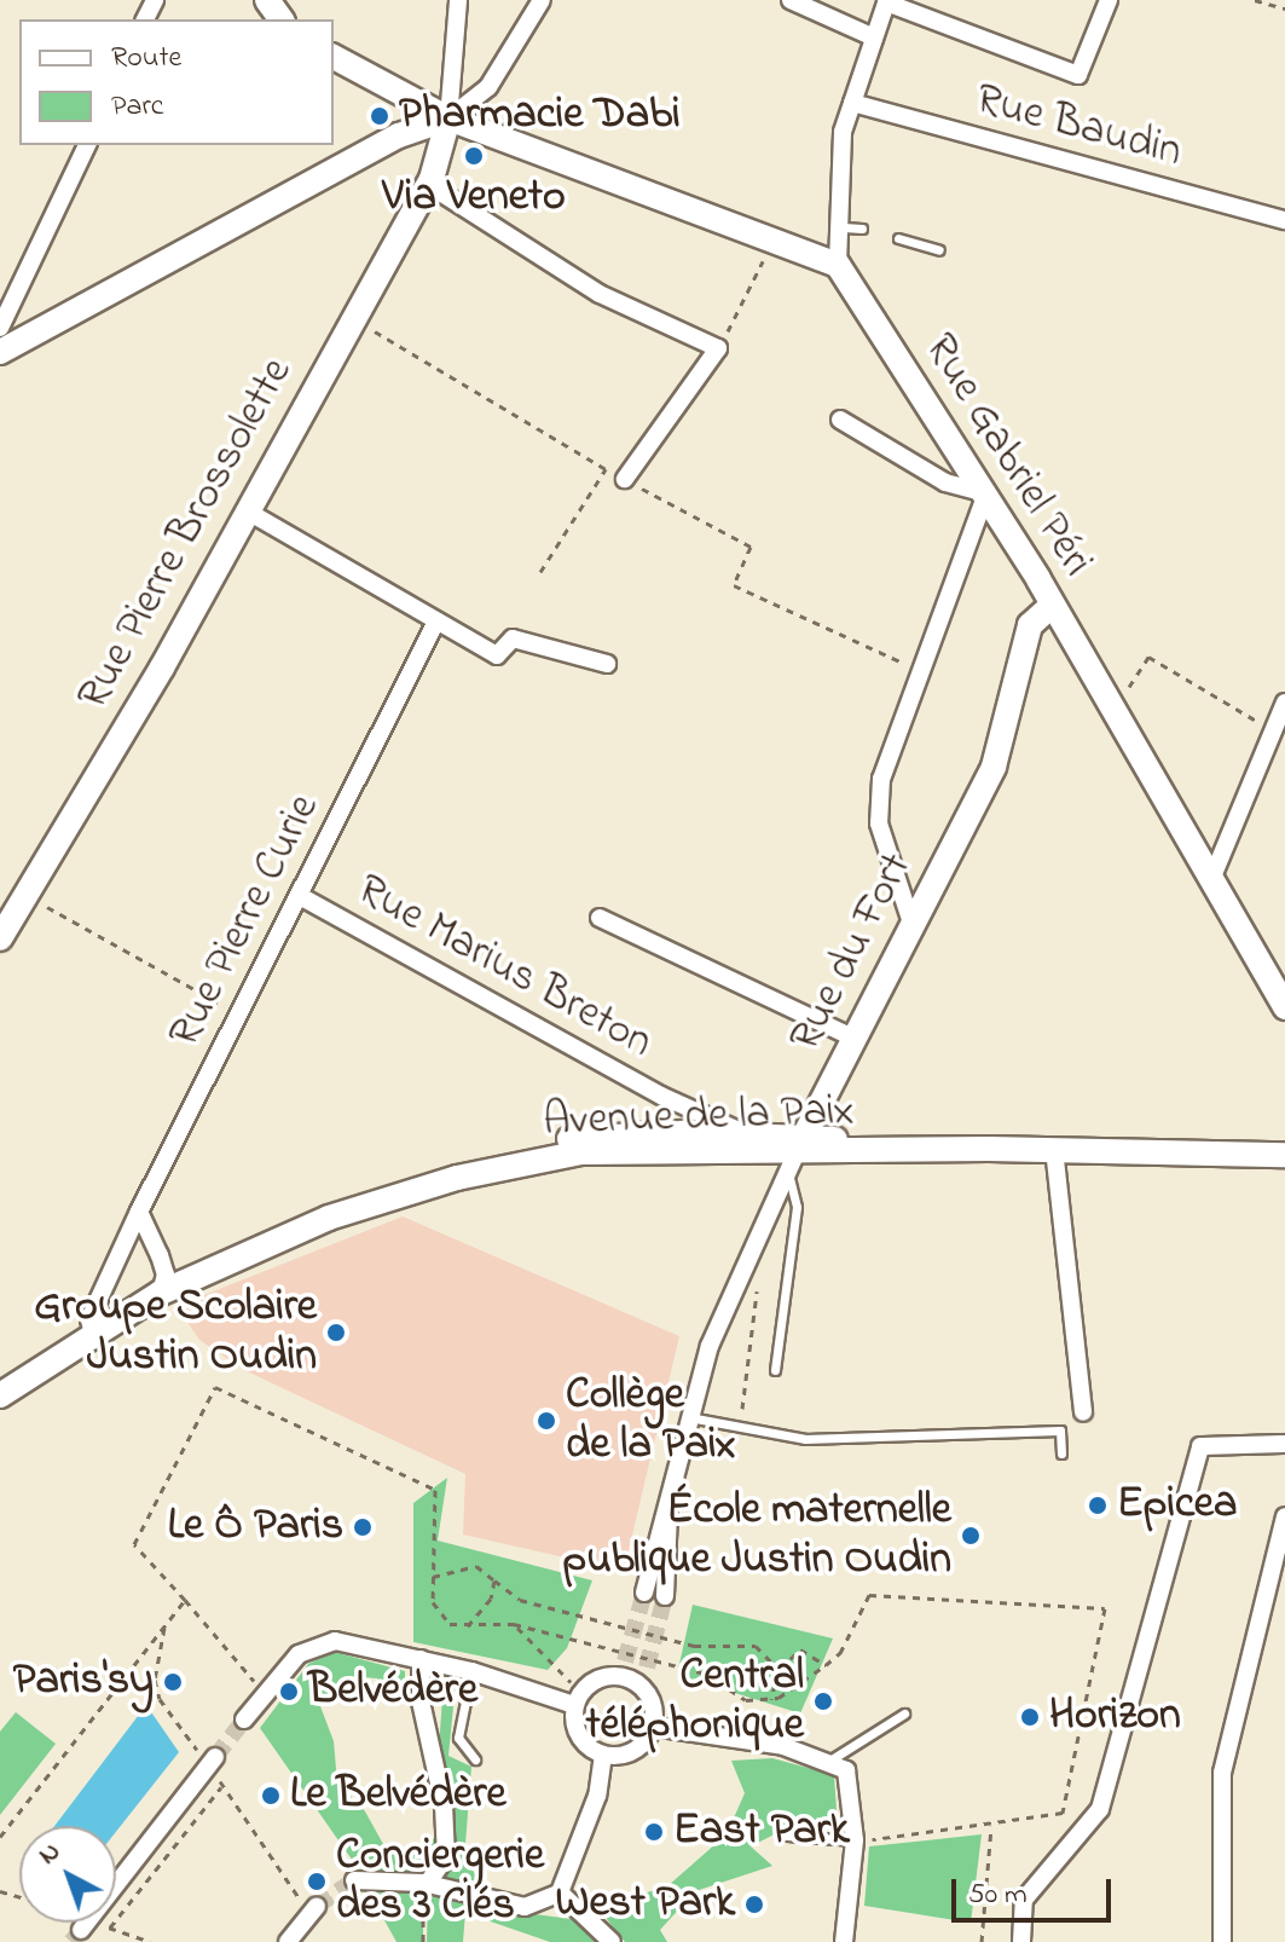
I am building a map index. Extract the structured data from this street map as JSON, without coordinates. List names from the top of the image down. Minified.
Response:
{"streets":{"main road":["Rue Gabriel Péri","Rue Pierre Brossolette","Rue du Fort","Avenue de la Paix"],"street":["Rue Baudin","Rue Pierre Curie","Rue Marius Breton"]},"crossings":[["Rue Gabriel Péri","Rue du Fort"],["Rue Pierre Curie","Rue Marius Breton"],["Rue Pierre Curie","Avenue de la Paix"],["Rue du Fort","Avenue de la Paix"],["Rue Marius Breton","Avenue de la Paix"]],"places":["Pharmacie Dabi","Via Veneto","Groupe Scolaire Justin Oudin","Collège de la Paix","Epicea","Le Ô Paris","École maternelle publique Justin Oudin","Paris'sy","Belvédère","Central téléphonique","Horizon","Le Belvédère","East Park","Conciergerie des 3 Clés","West Park"],"legend":["Route","Parc"],"scale_bar":"50 m","north":"top left"}
